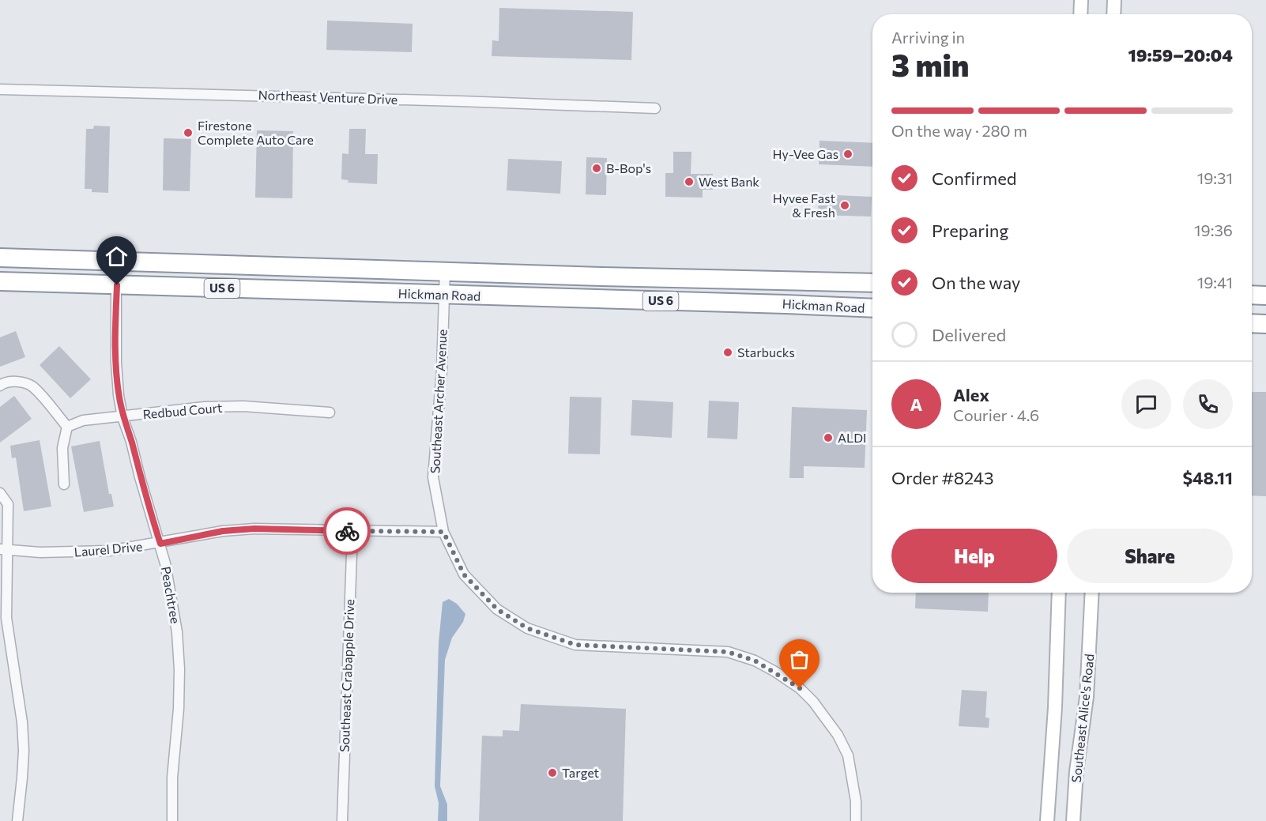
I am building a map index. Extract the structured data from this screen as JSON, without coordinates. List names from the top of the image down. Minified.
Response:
{"streets":{"highway":["US 6","Hickman Road"],"main road":["Southeast Alice's Road"],"street":["Northeast Venture Drive","Southeast Archer Avenue","Redbud Court","Laurel Drive","Peachtree","Southeast Crabapple Drive"]},"crossings":[["Hickman Road","Southeast Archer Avenue"],["Hickman Road","Peachtree"],["Southeast Archer Avenue","Laurel Drive"],["Redbud Court","Peachtree"],["Laurel Drive","Peachtree"],["Laurel Drive","Southeast Crabapple Drive"]],"places":["Firestone Complete Auto Care","Hy-Vee Gas","B-Bop's","West Bank","Hyvee Fast & Fresh","Starbucks","ALDI","Target"],"page":{"heading":["3 min","Arriving in","19:59–20:04"],"panel":["Alex","Courier · 4.6","Order #8243","$48.11"],"bar":"On the way · 280 m","list":[["Confirmed","19:31"],["Preparing","19:36"],["On the way","19:41"],"Delivered"],"round":"A","buttons":["Help","Share"]}}
